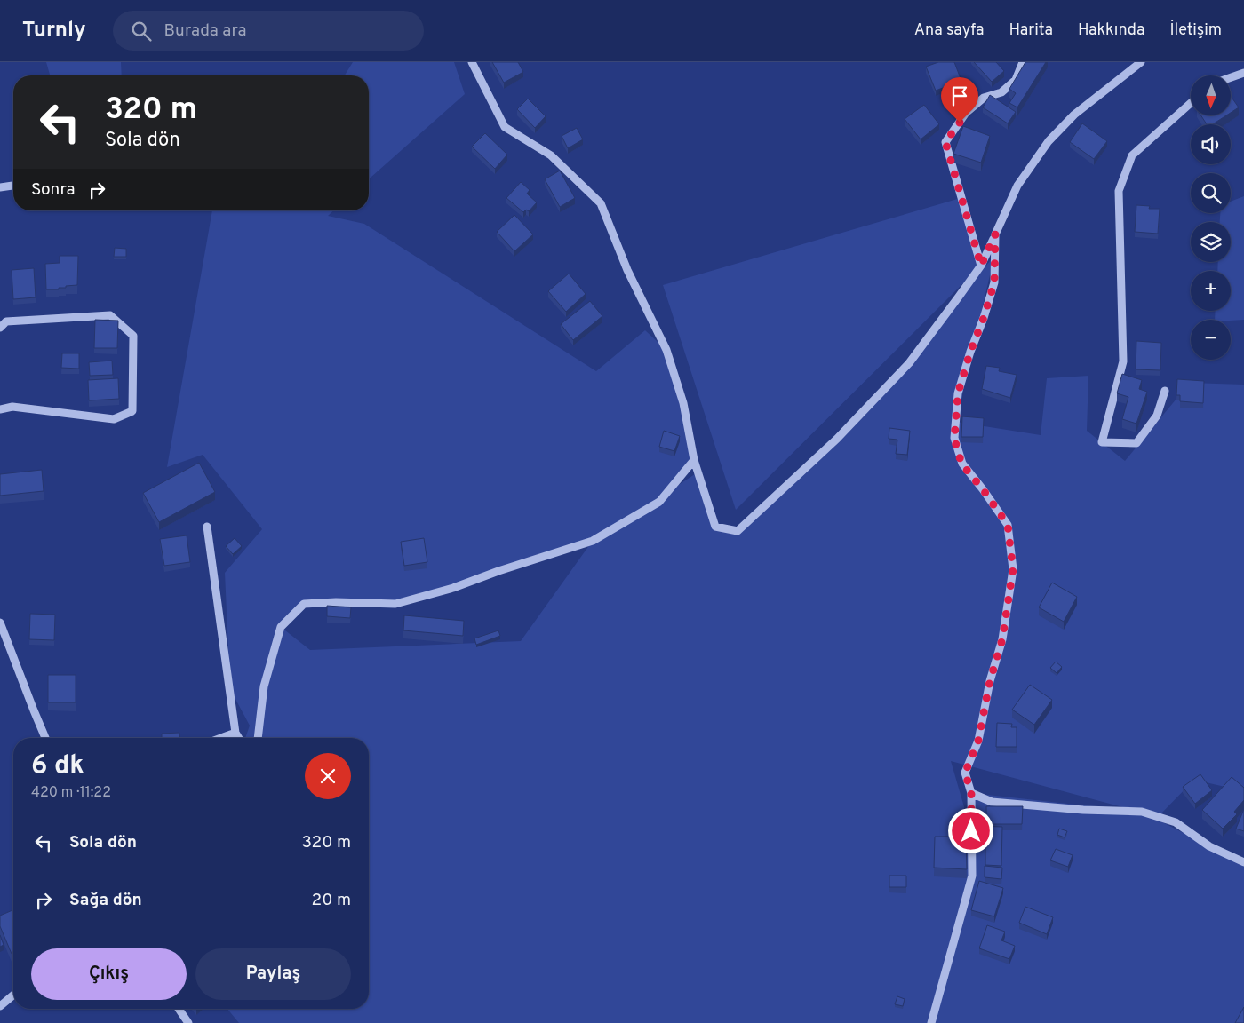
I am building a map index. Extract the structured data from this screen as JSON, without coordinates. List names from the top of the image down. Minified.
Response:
{"north":"bottom","page":{"header":"Turnly","search":"Burada ara","nav":["Ana sayfa","Harita","Hakkında","İletişim"],"map_buttons":["+","−"],"turn":["320 m","Sola dön"],"then":"Sonra","heading":["6 dk","420 m · 11:22"],"list":[{"name":"Sola dön","value":"320 m"},{"name":"Sağa dön","value":"20 m"}],"buttons":["Çıkış","Paylaş"]}}
